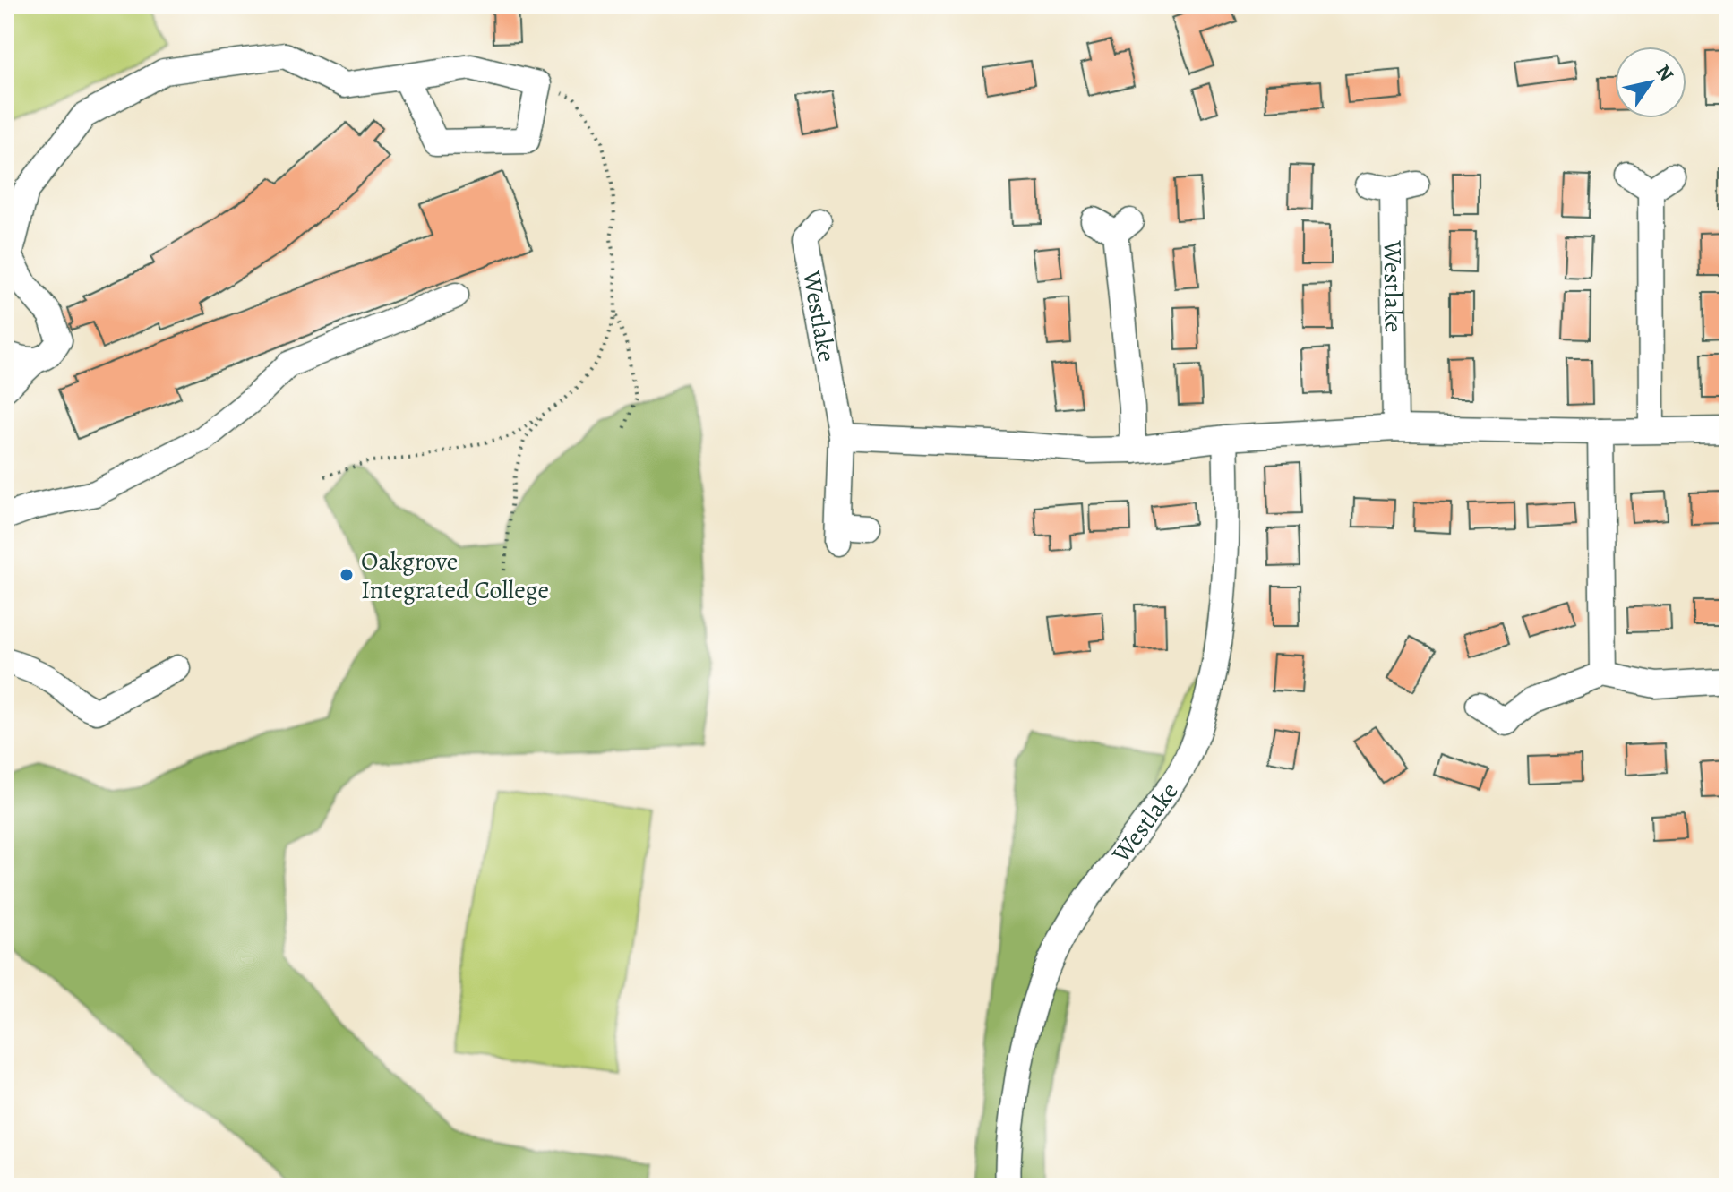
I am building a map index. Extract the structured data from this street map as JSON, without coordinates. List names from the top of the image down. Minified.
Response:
{"streets":{"street":["Westlake"]},"places":["Oakgrove Integrated College"],"north":"top right"}
